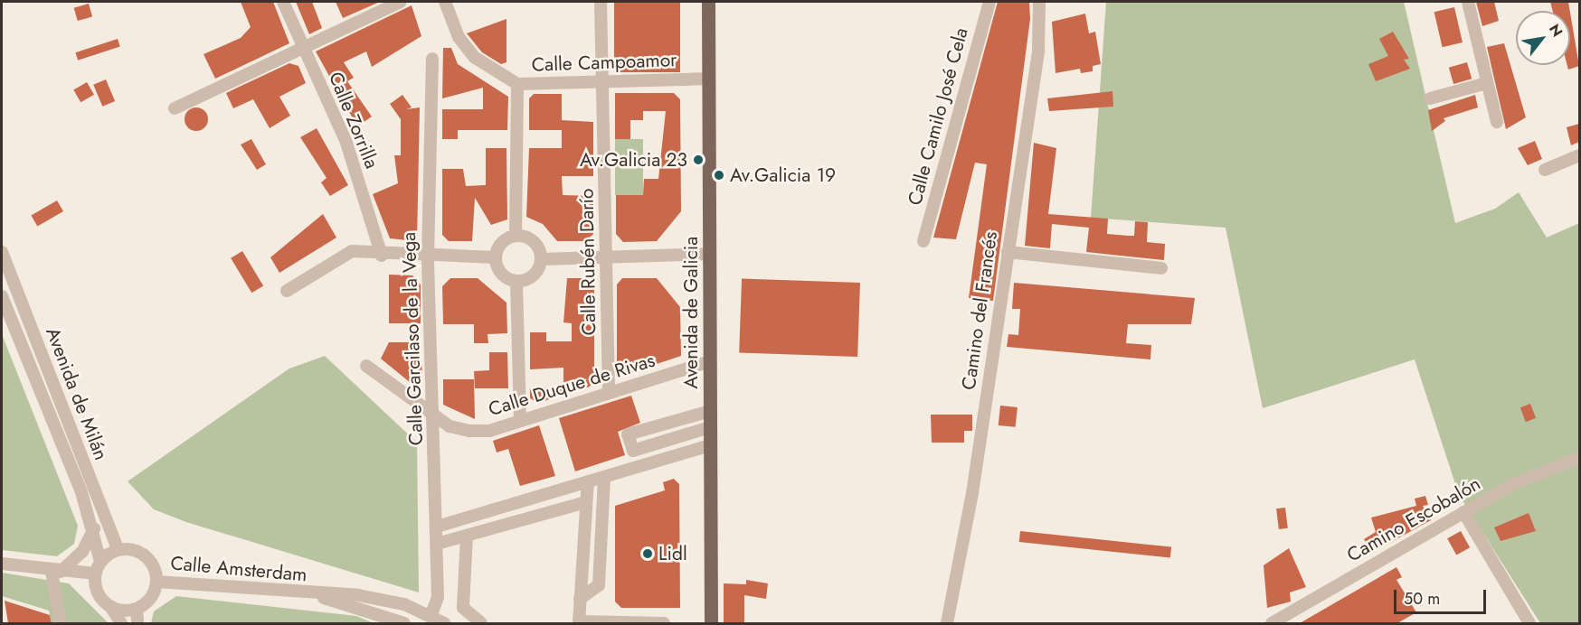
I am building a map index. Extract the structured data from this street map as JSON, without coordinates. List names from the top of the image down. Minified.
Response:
{"streets":{"main road":["Avenida de Galicia"],"street":["Calle Campoamor","Calle Camilo José Cela","Calle Zorrilla","Calle Rubén Darío","Camino del Francés","Calle Garcilaso de la Vega","Calle Duque de Rivas","Avenida de Milán","Camino Escobalón","Calle Amsterdam"]},"crossings":[["Calle Campoamor","Calle Rubén Darío"],["Calle Campoamor","Avenida de Galicia"],["Calle Rubén Darío","Calle Duque de Rivas"],["Avenida de Galicia","Calle Duque de Rivas"],["Calle Garcilaso de la Vega","Calle Duque de Rivas"],["Calle Garcilaso de la Vega","Calle Amsterdam"],["Avenida de Milán","Calle Amsterdam"]],"places":["Av.Galicia 23","Av.Galicia 19","Lidl"],"scale_bar":"50 m","north":"top right"}
